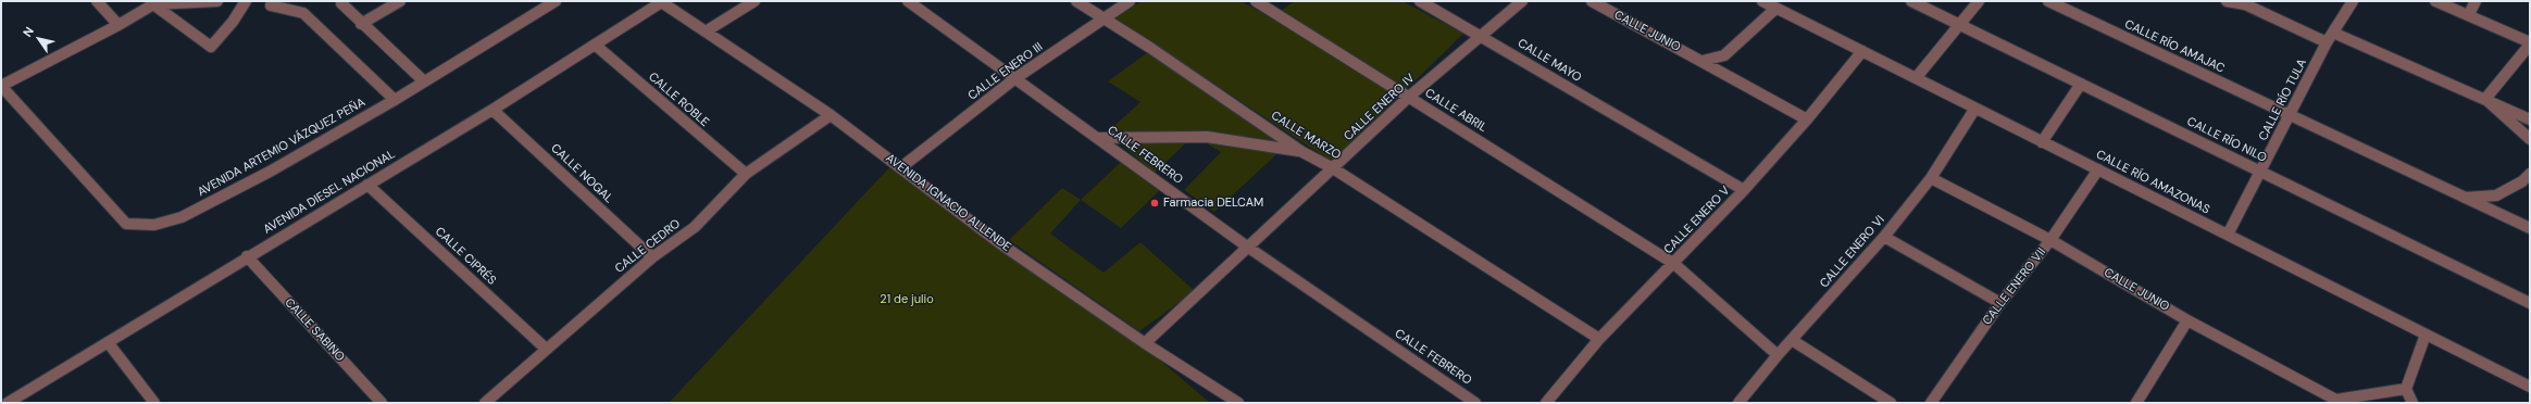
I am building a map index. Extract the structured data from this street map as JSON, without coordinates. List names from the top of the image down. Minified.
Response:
{"streets":{"street":["CALLE JUNIO","CALLE RÍO AMAJAC","CALLE MAYO","CALLE ENERO III","CALLE ROBLE","CALLE RÍO TULA","CALLE ENERO IV","CALLE ABRIL","CALLE MARZO","CALLE RÍO NILO","AVENIDA ARTEMIO VÁZQUEZ PEÑA","CALLE FEBRERO","CALLE NOGAL","CALLE RÍO AMAZONAS","AVENIDA DIESEL NACIONAL","AVENIDA IGNACIO ALLENDE","CALLE ENERO V","CALLE CEDRO","CALLE ENERO VI","CALLE CIPRÉS","CALLE ENERO VII","CALLE SABINO"]},"crossings":[["CALLE JUNIO","CALLE ENERO V"],["CALLE JUNIO","CALLE ENERO VI"],["CALLE JUNIO","CALLE ENERO VII"],["CALLE RÍO AMAJAC","CALLE RÍO TULA"],["CALLE MAYO","CALLE ENERO IV"],["CALLE MAYO","CALLE ENERO V"],["CALLE ENERO III","CALLE MARZO"],["CALLE ENERO III","CALLE FEBRERO"],["CALLE ENERO III","AVENIDA IGNACIO ALLENDE"],["CALLE ROBLE","AVENIDA DIESEL NACIONAL"],["CALLE ROBLE","CALLE CEDRO"],["CALLE RÍO TULA","CALLE RÍO NILO"],["CALLE RÍO TULA","CALLE RÍO AMAZONAS"],["CALLE ENERO IV","CALLE ABRIL"],["CALLE ENERO IV","CALLE MARZO"],["CALLE ENERO IV","CALLE FEBRERO"],["CALLE ENERO IV","AVENIDA IGNACIO ALLENDE"],["CALLE ABRIL","CALLE ENERO V"],["CALLE ABRIL","CALLE ENERO VI"],["CALLE MARZO","CALLE ENERO V"],["CALLE NOGAL","AVENIDA DIESEL NACIONAL"],["CALLE NOGAL","CALLE CEDRO"],["CALLE RÍO AMAZONAS","CALLE ENERO V"],["CALLE RÍO AMAZONAS","CALLE ENERO VI"],["CALLE RÍO AMAZONAS","CALLE ENERO VII"],["AVENIDA DIESEL NACIONAL","AVENIDA IGNACIO ALLENDE"],["AVENIDA DIESEL NACIONAL","CALLE CIPRÉS"],["AVENIDA DIESEL NACIONAL","CALLE SABINO"],["AVENIDA IGNACIO ALLENDE","CALLE CEDRO"],["CALLE CEDRO","CALLE CIPRÉS"]],"parks":["21 de julio"],"places":["Farmacia DELCAM"],"north":"top left"}
